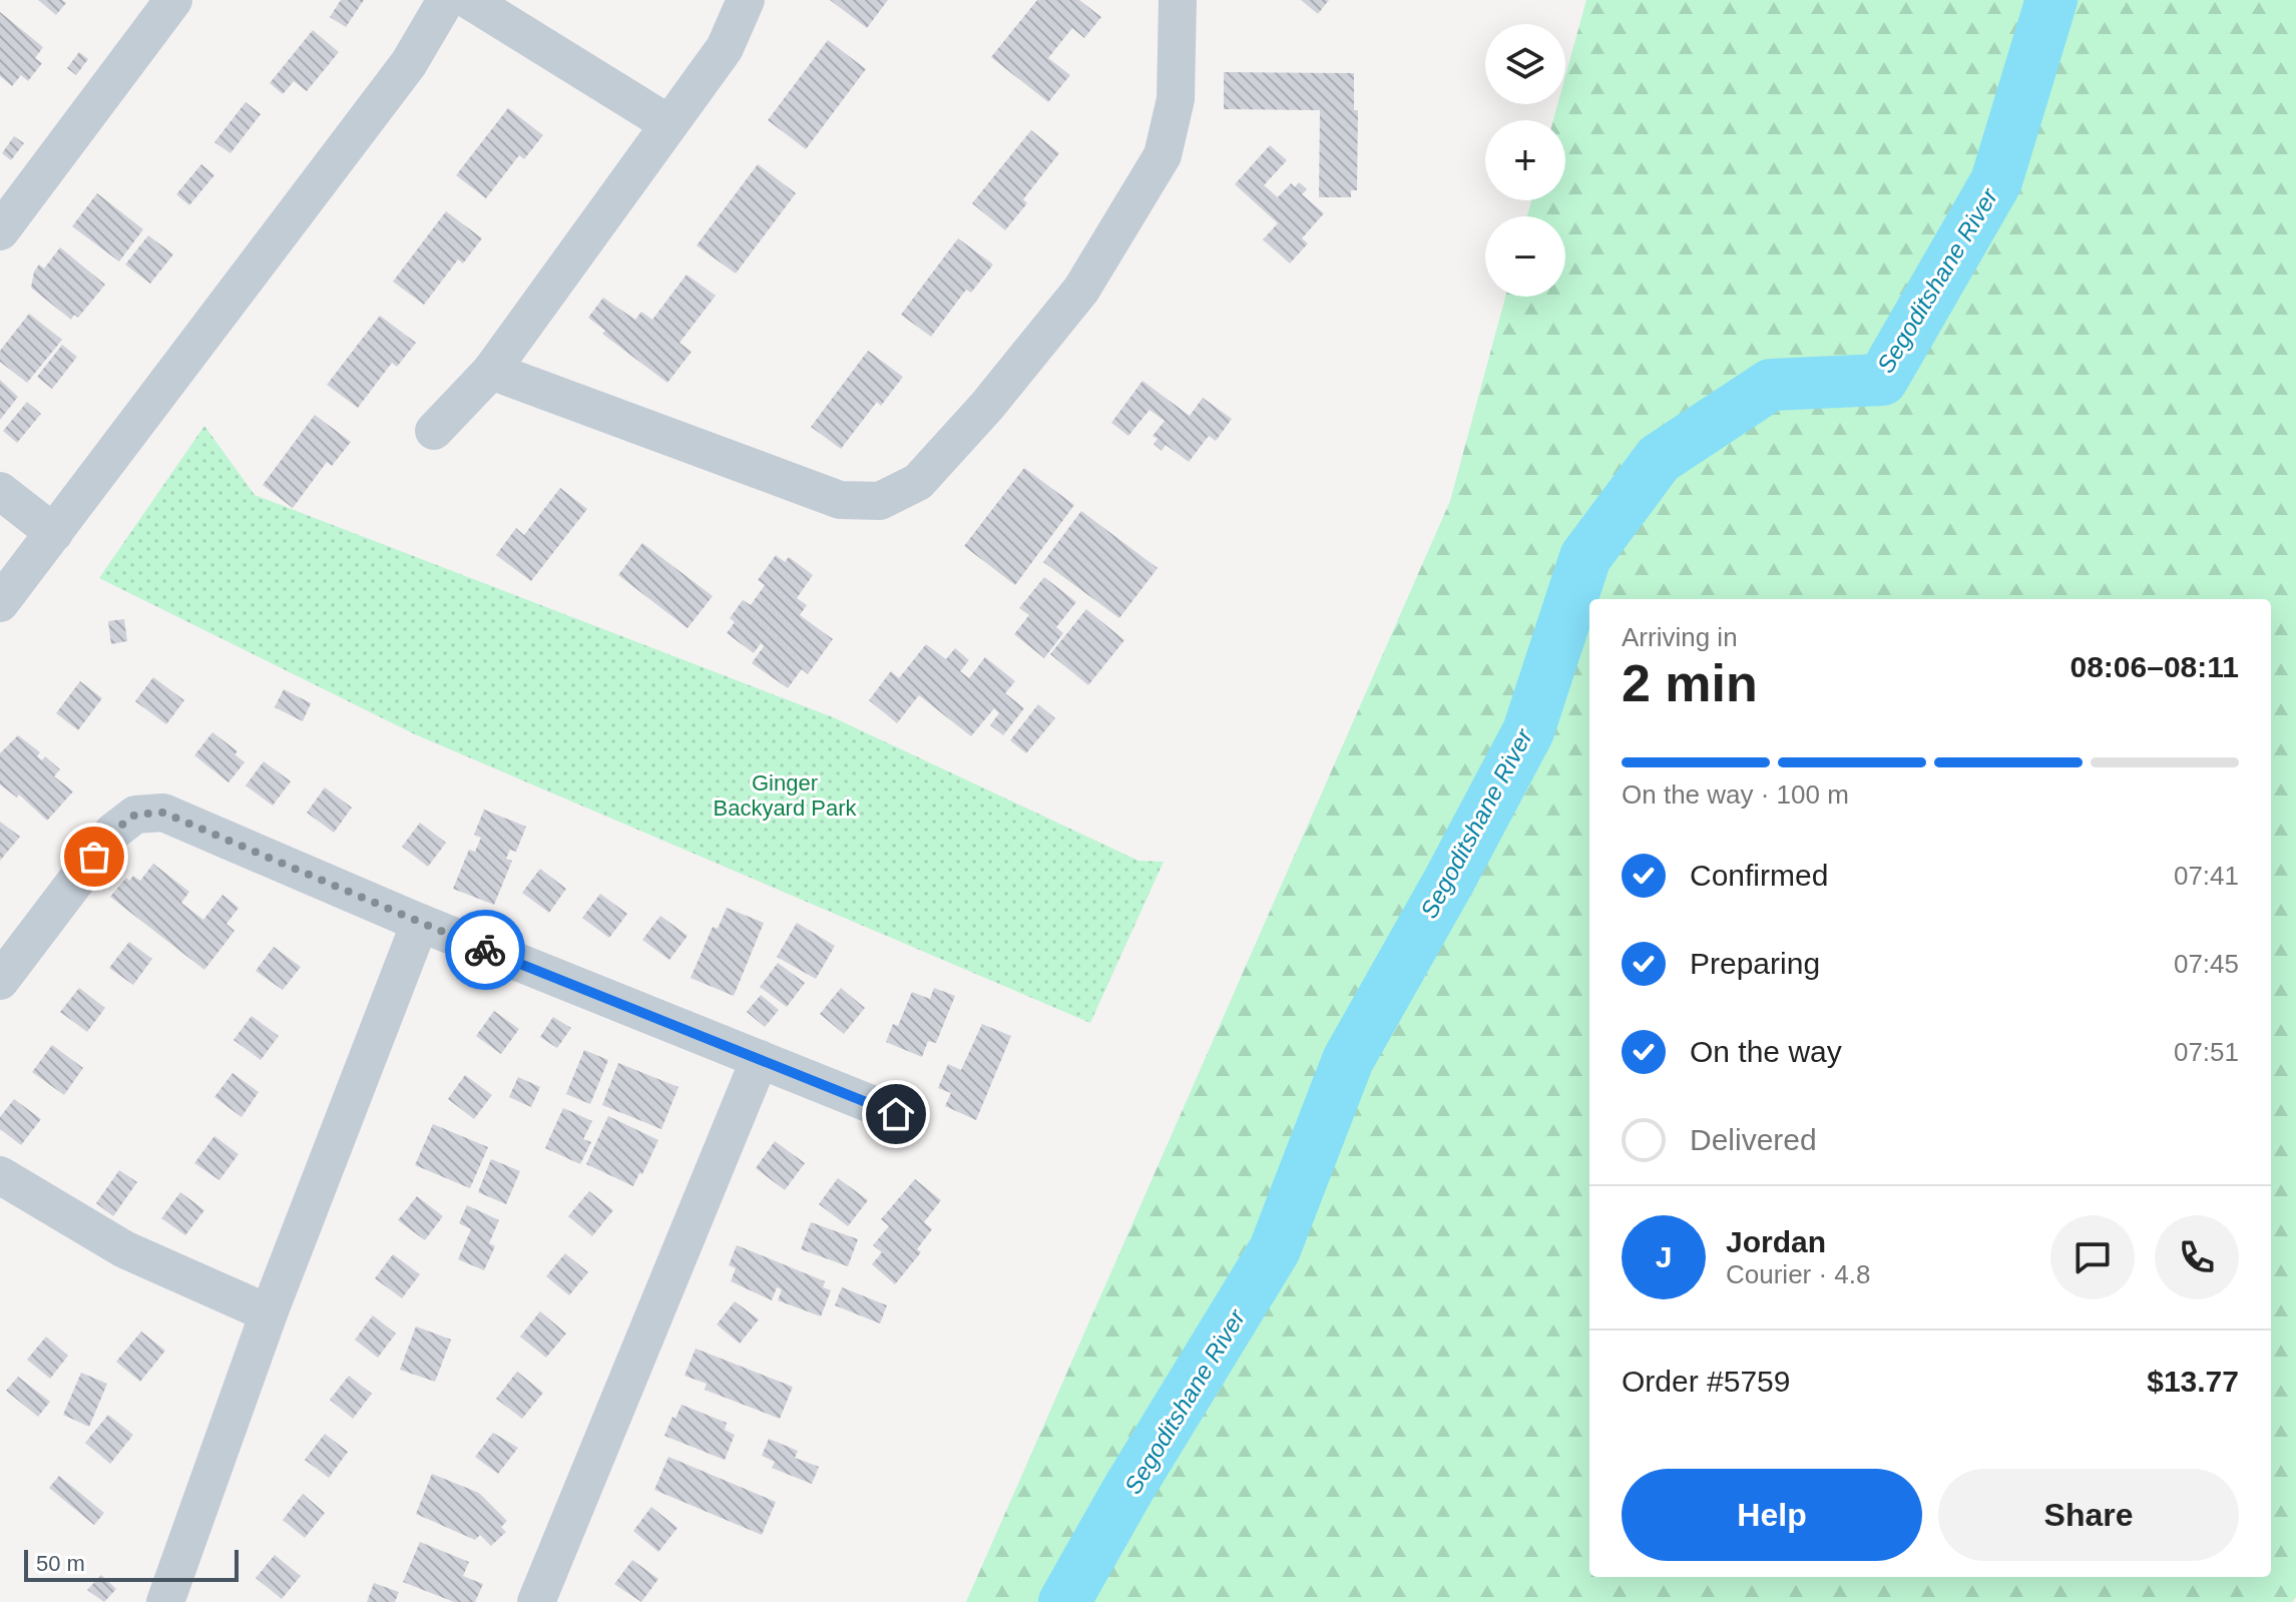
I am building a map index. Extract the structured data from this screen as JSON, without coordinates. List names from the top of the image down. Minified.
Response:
{"water":["Segoditshane River"],"parks":["Ginger Backyard Park"],"scale_bar":"50 m","page":{"map_buttons":["+","−"],"heading":["2 min","Arriving in","08:06–08:11"],"panel":["Jordan","Courier · 4.8","Order #5759","$13.77"],"bar":"On the way · 100 m","list":[["Confirmed","07:41"],["Preparing","07:45"],["On the way","07:51"],"Delivered"],"round":"J","buttons":["Help","Share"],"scale":"50 m"}}
